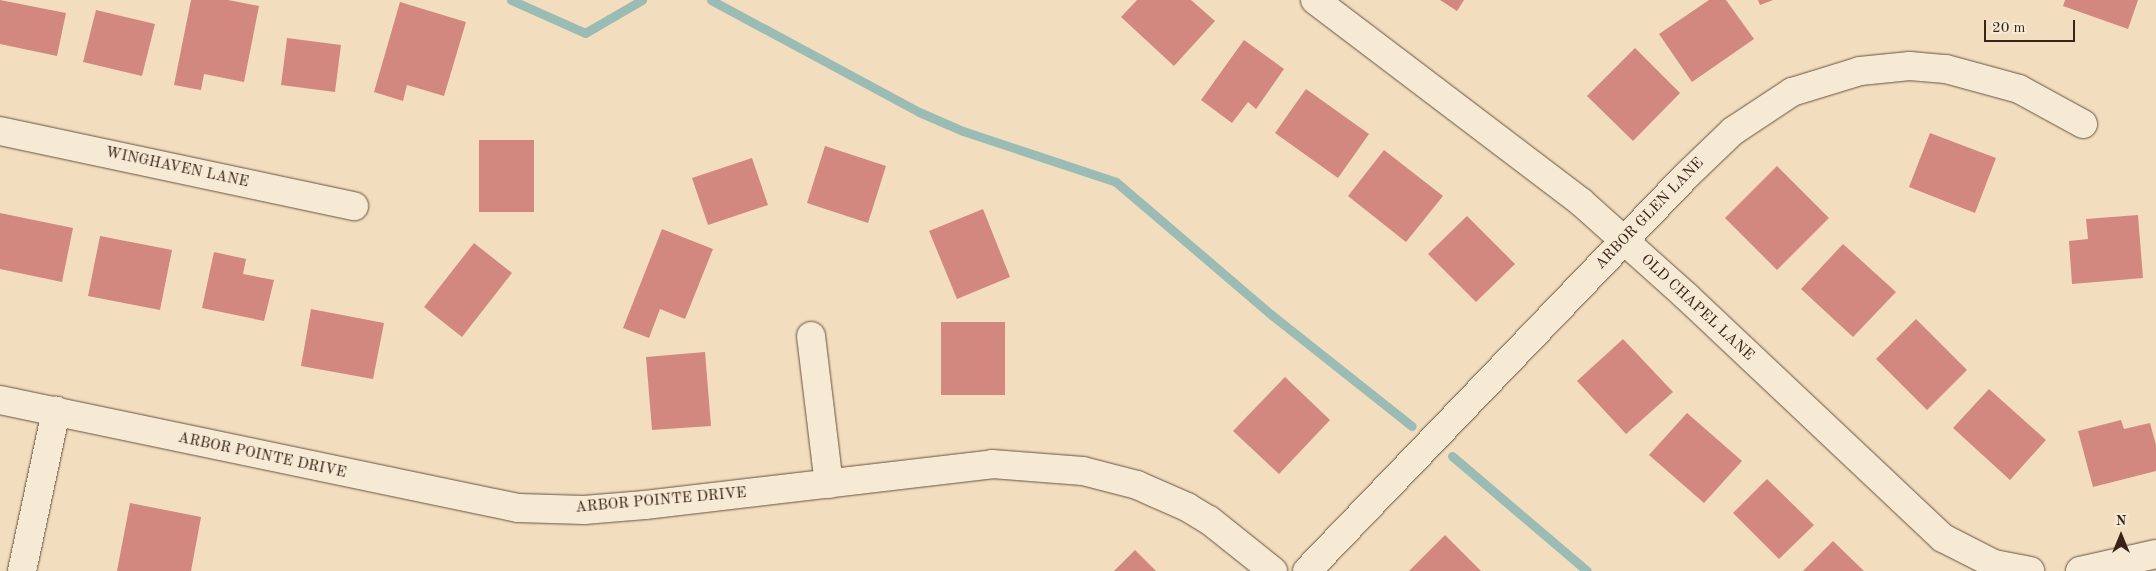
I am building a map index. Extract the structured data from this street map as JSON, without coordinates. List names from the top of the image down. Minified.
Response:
{"streets":{"street":["WINGHAVEN LANE","ARBOR GLEN LANE","OLD CHAPEL LANE","ARBOR POINTE DRIVE"]},"crossings":[["ARBOR GLEN LANE","OLD CHAPEL LANE"]],"scale_bar":"20 m","north":"top"}
